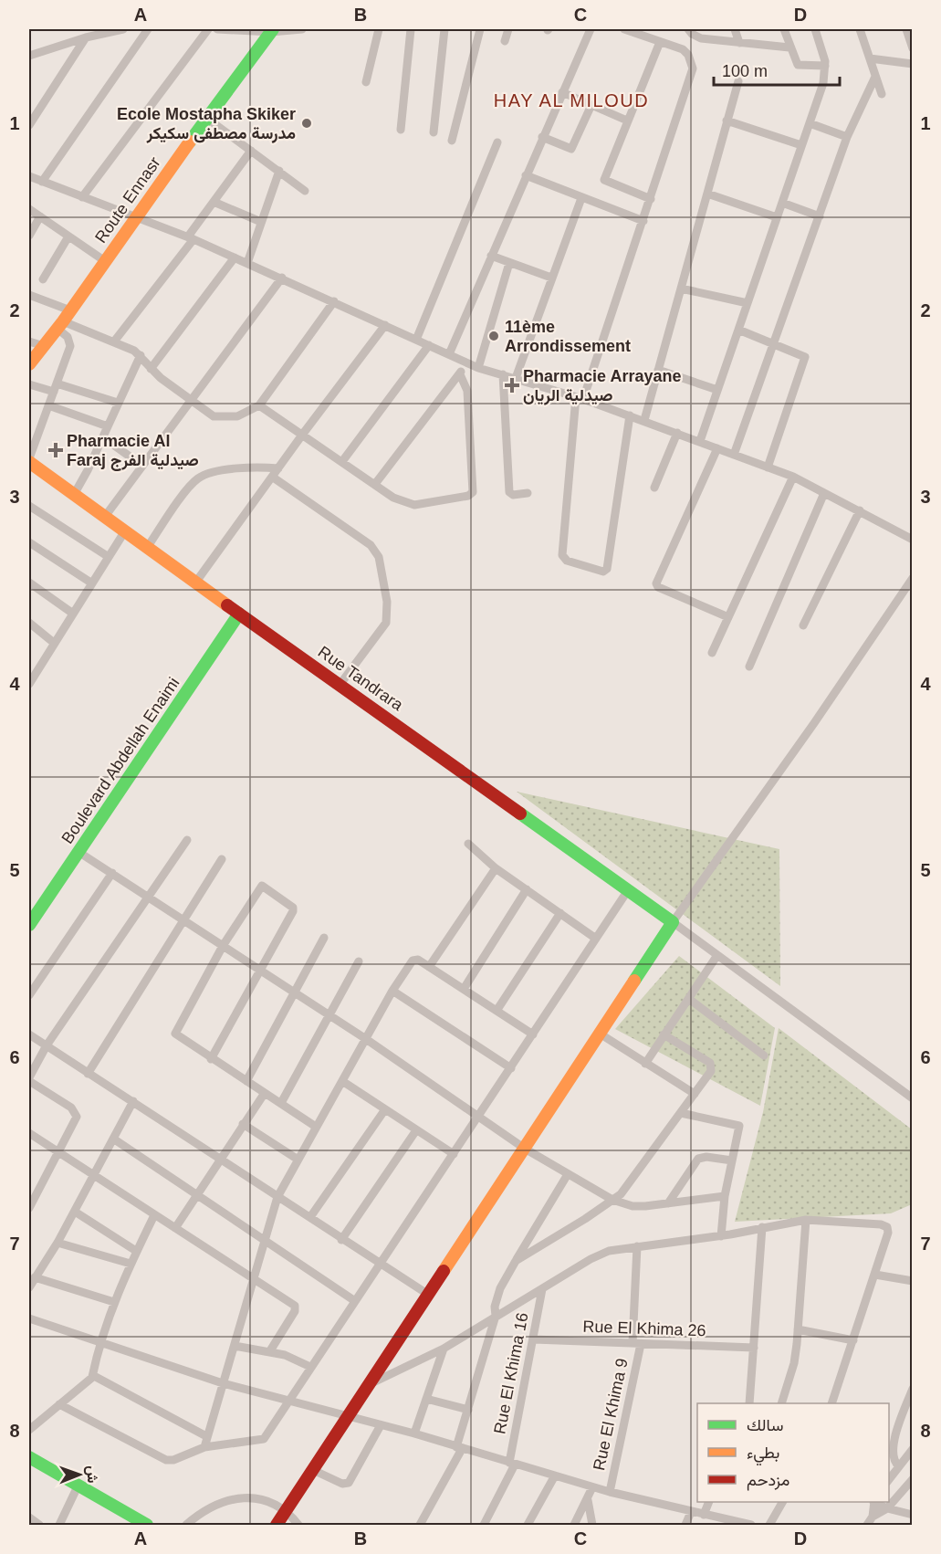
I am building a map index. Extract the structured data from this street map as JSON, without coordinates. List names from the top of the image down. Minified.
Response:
{"streets":{"street":["Route Ennasr","Rue Tandrara","Boulevard Abdellah Enaimi","Rue El Khima 26","Rue El Khima 16","Rue El Khima 9"]},"crossings":[["Rue Tandrara","Boulevard Abdellah Enaimi"],["Rue El Khima 26","Rue El Khima 16"],["Rue El Khima 26","Rue El Khima 9"]],"districts":["HAY AL MILOUD"],"places":{"other":["Ecole Mostapha Skiker مدرسة مصطفى سكيكر","11ème Arrondissement"],"health":["Pharmacie Arrayane صيدلية الريان","Pharmacie Al Faraj صيدلية الفرج"]},"legend":["سالك","بطيء","مزدحم"],"scale_bar":"100 m","north":"right","grid":{"columns":["A","B","C","D"],"rows":["1","2","3","4","5","6","7","8"]}}
